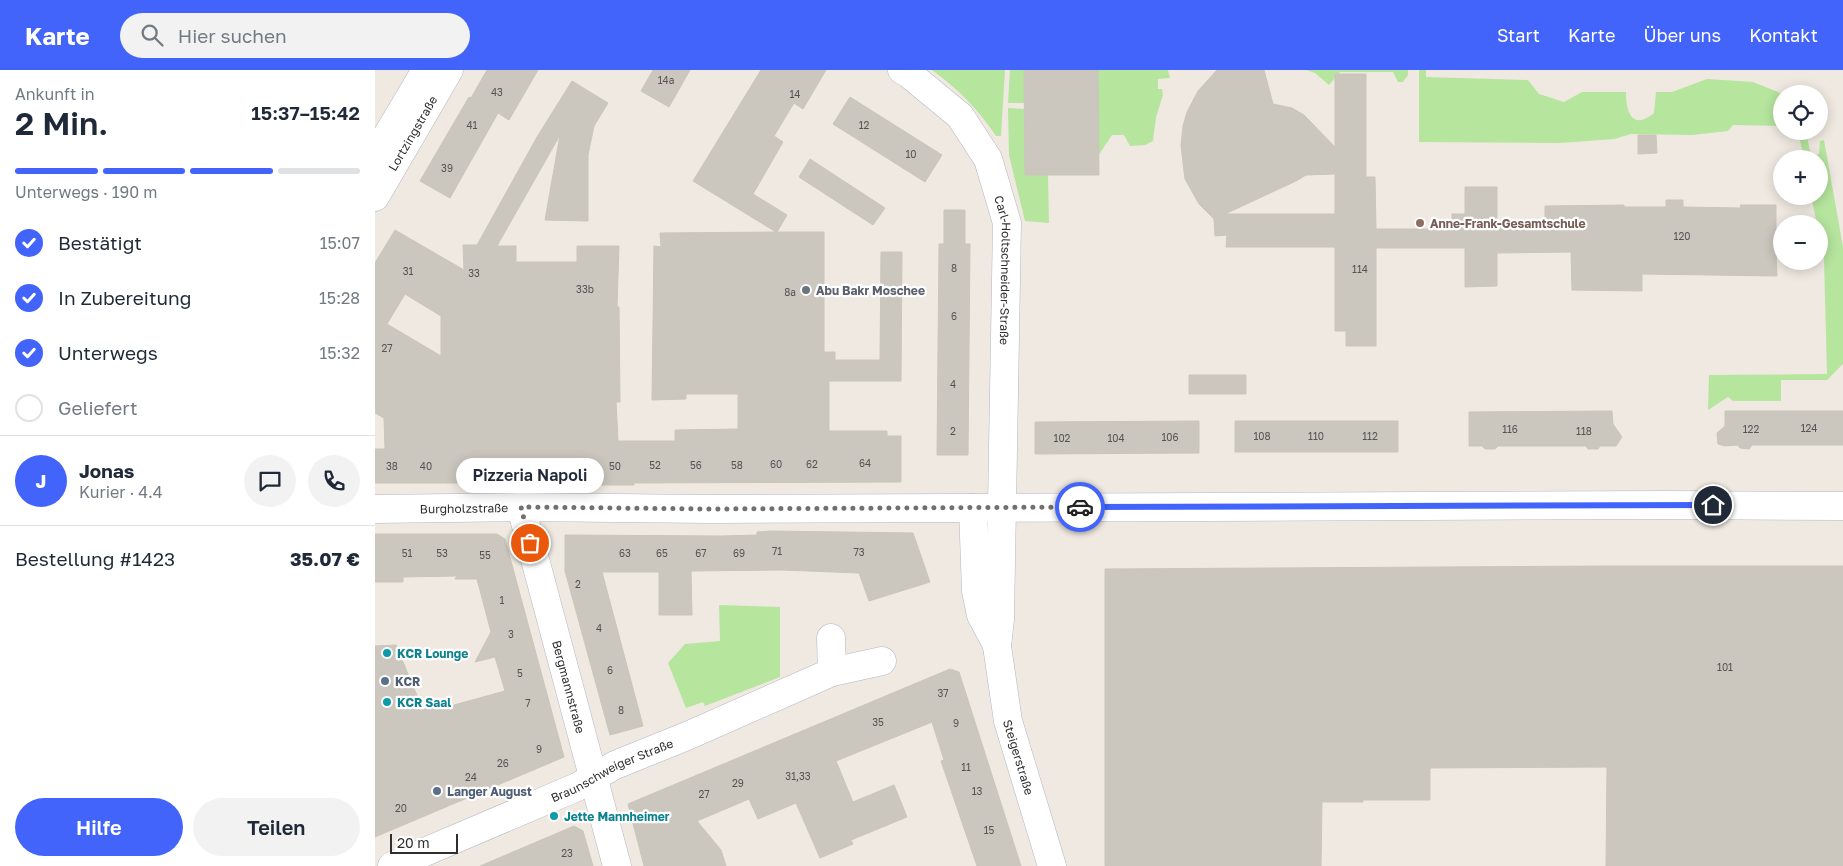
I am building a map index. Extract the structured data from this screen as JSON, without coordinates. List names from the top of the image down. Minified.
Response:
{"streets":{"street":["Lortzingstraße","Carl-Holtschneider-Straße","Burgholzstraße","Bergmannstraße","Steigerstraße","Braunschweiger Straße"]},"crossings":[["Carl-Holtschneider-Straße","Burgholzstraße"],["Carl-Holtschneider-Straße","Steigerstraße"],["Burgholzstraße","Bergmannstraße"],["Burgholzstraße","Steigerstraße"],["Bergmannstraße","Braunschweiger Straße"]],"places":["Anne-Frank-Gesamtschule","Abu Bakr Moschee","Pizzeria Napoli","KCR Lounge","KCR","KCR Saal","Langer August","Jette Mannheimer"],"house_numbers":["14a","43","14","41","12","10","39","120","8","114","31","33","33b","8a","6","27","4","124","116","122","2","118","108","110","112","106","102","104","64","60","62","52","56","58","38","40","50","71","73","51","53","63","65","67","69","55","2","1","4","3","101","6","5","37","7","8","35","9","9","26","11","31,33","24","29","13","27","20","15","23"],"scale_bar":"20 m","page":{"header":"Karte","search":"Hier suchen","nav":["Start","Karte","Über uns","Kontakt"],"heading":["2 Min.","Ankunft in","15:37–15:42"],"panel":["Jonas","Kurier · 4.4","Bestellung #1423","35.07 €"],"map_buttons":["+","−"],"bar":"Unterwegs · 190 m","list":[["Bestätigt","15:07"],["In Zubereitung","15:28"],["Unterwegs","15:32"],"Geliefert"],"round":"J","bubble":"Pizzeria Napoli","buttons":["Hilfe","Teilen"],"scale":"20 m"}}
